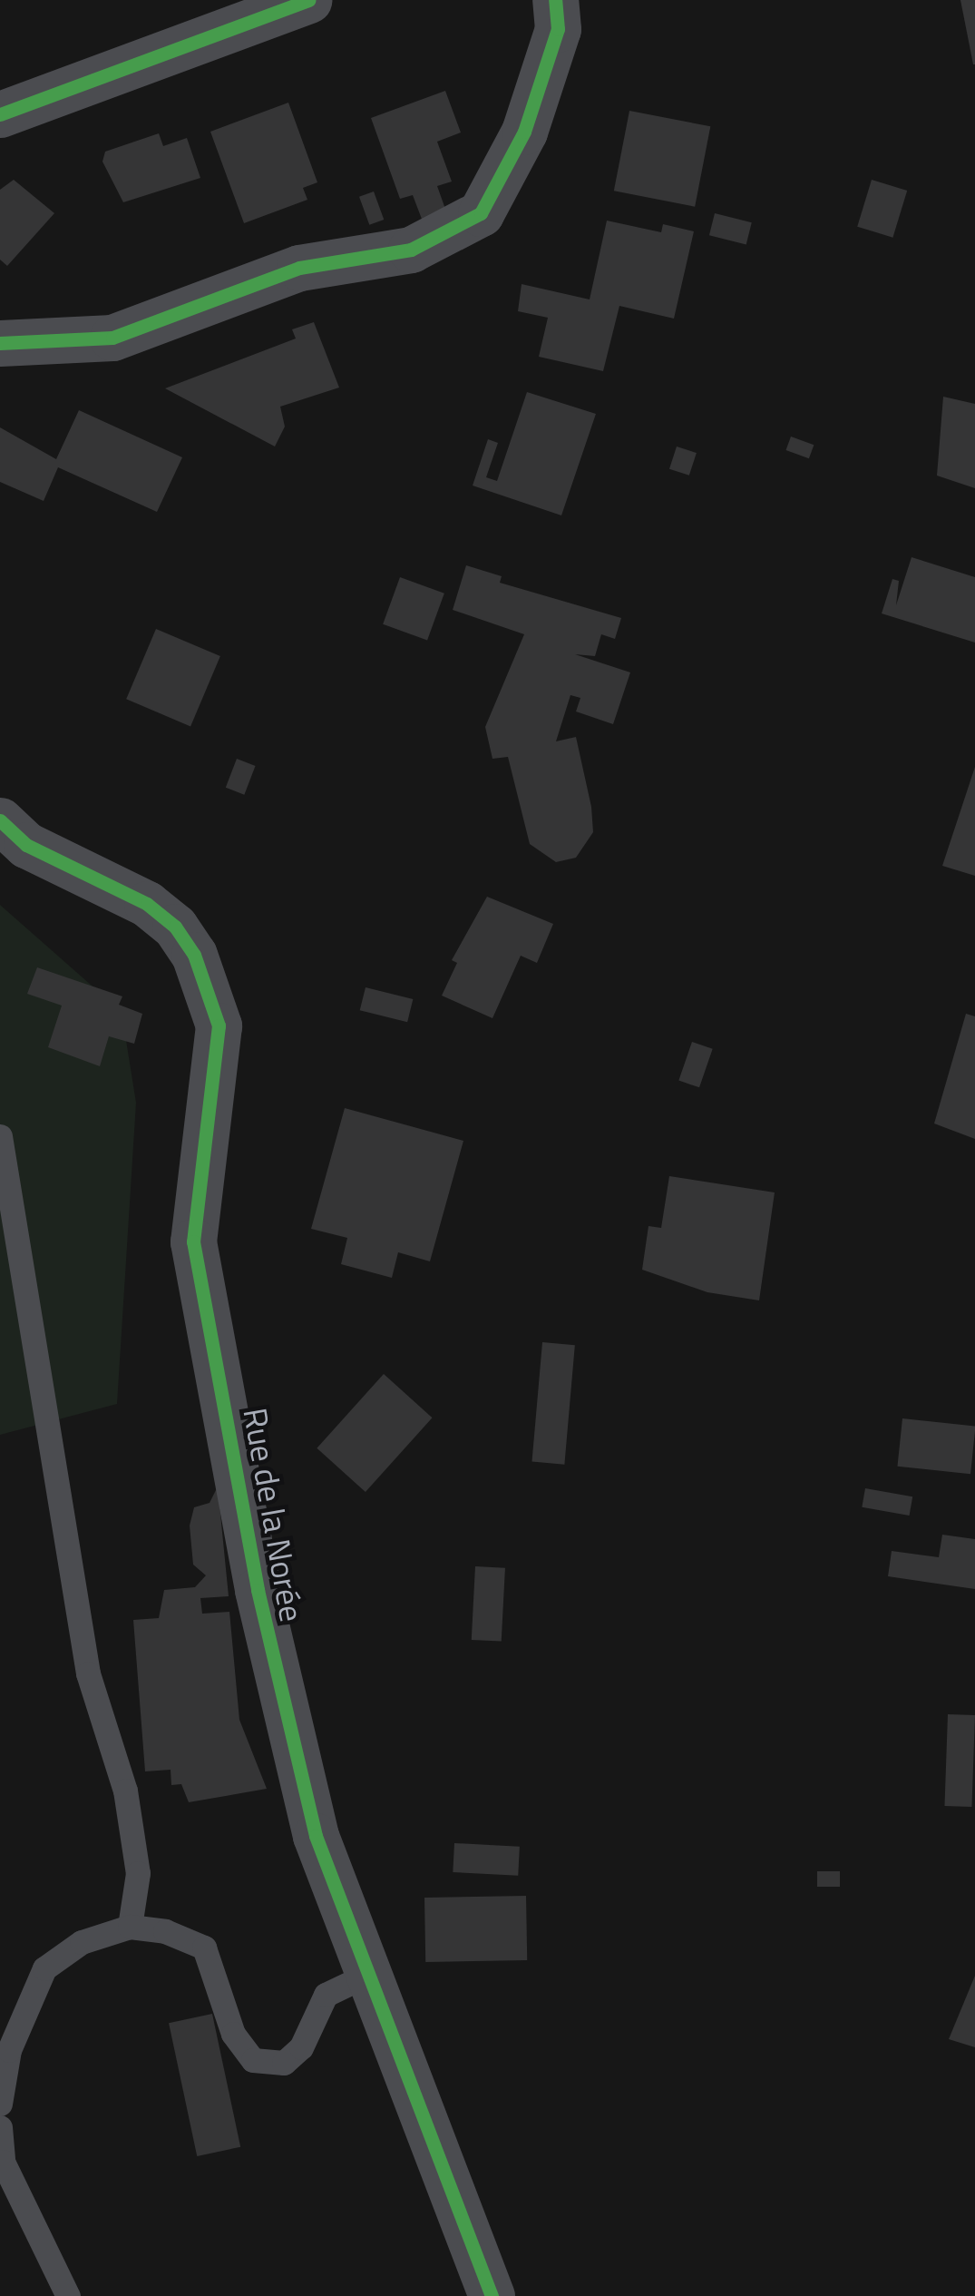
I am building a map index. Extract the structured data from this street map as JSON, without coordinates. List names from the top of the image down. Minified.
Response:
{"streets":{"street":["Rue de la Norée"]}}
